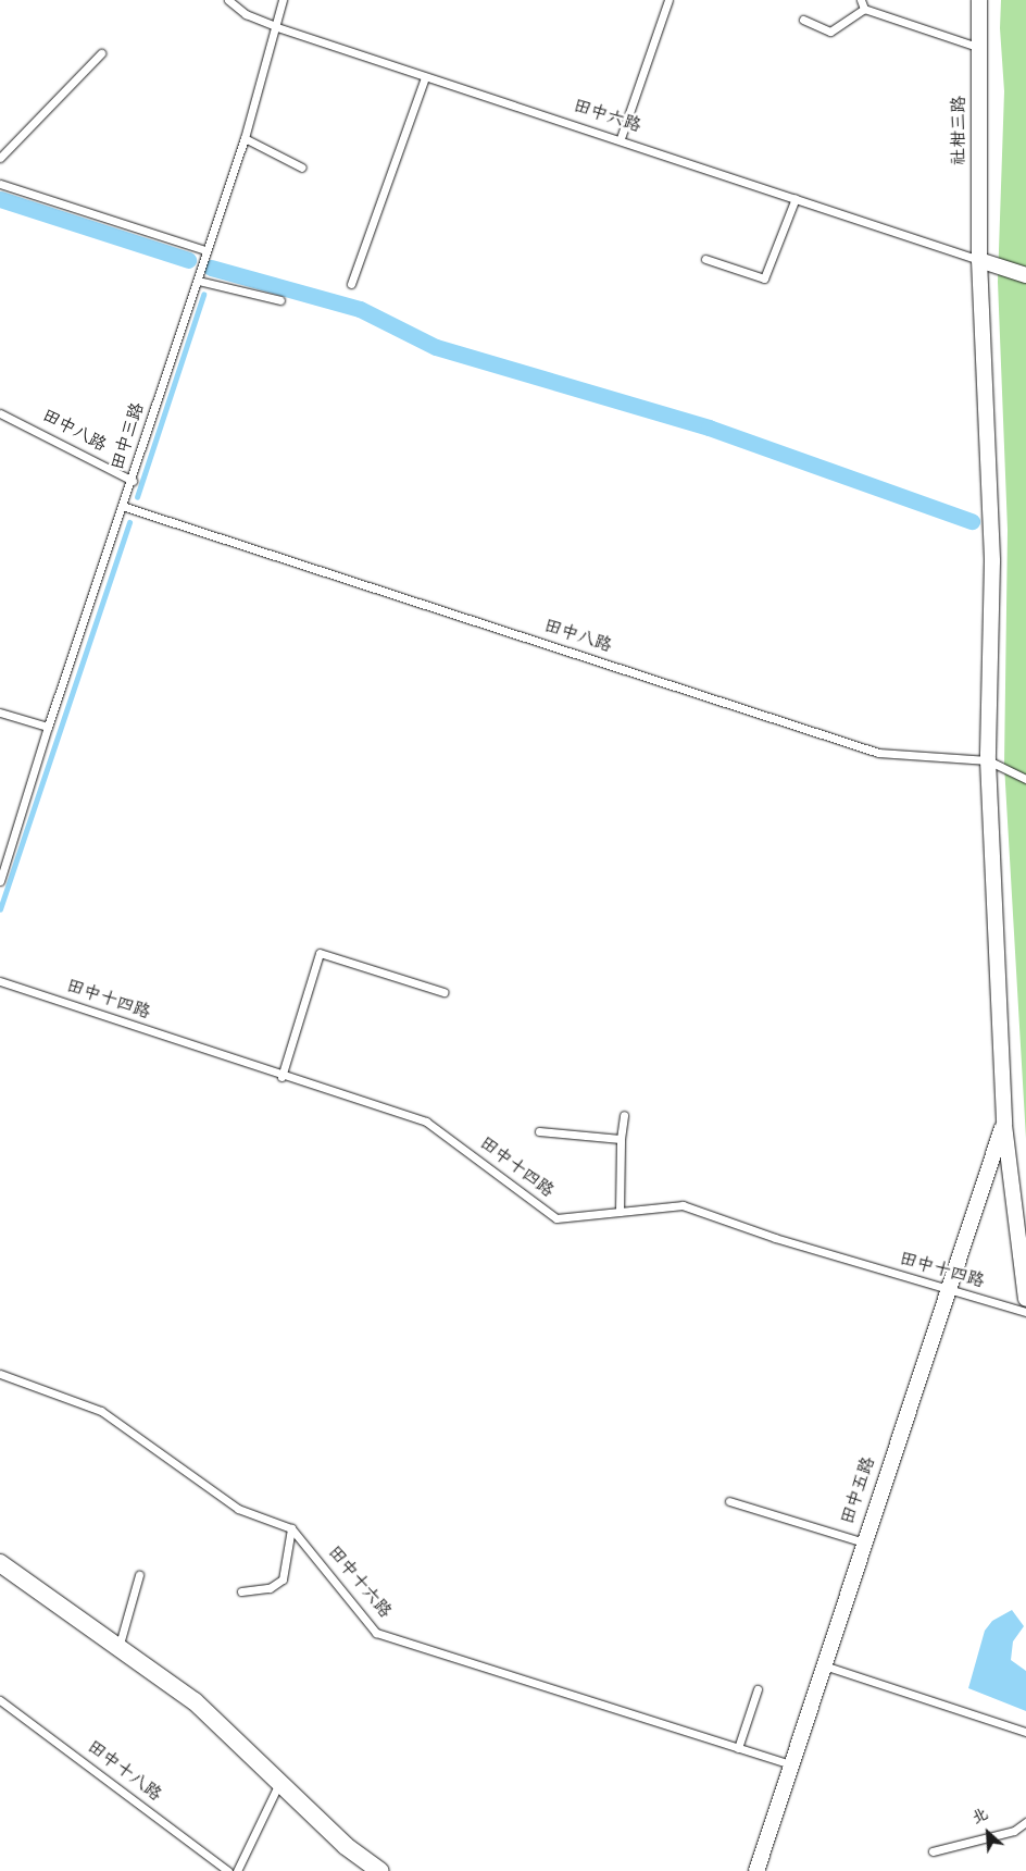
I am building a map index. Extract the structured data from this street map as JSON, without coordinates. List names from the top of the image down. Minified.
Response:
{"streets":{"street":["社柑三路","田中五路"],"lane":["田中六路","田中八路","田中三路","田中十四路","田中十六路","田中十八路"]},"crossings":[["田中六路","社柑三路"],["田中六路","田中三路"],["社柑三路","田中八路"],["社柑三路","田中五路"],["田中八路","田中三路"],["田中十四路","田中五路"],["田中五路","田中十六路"]],"north":"top left"}
